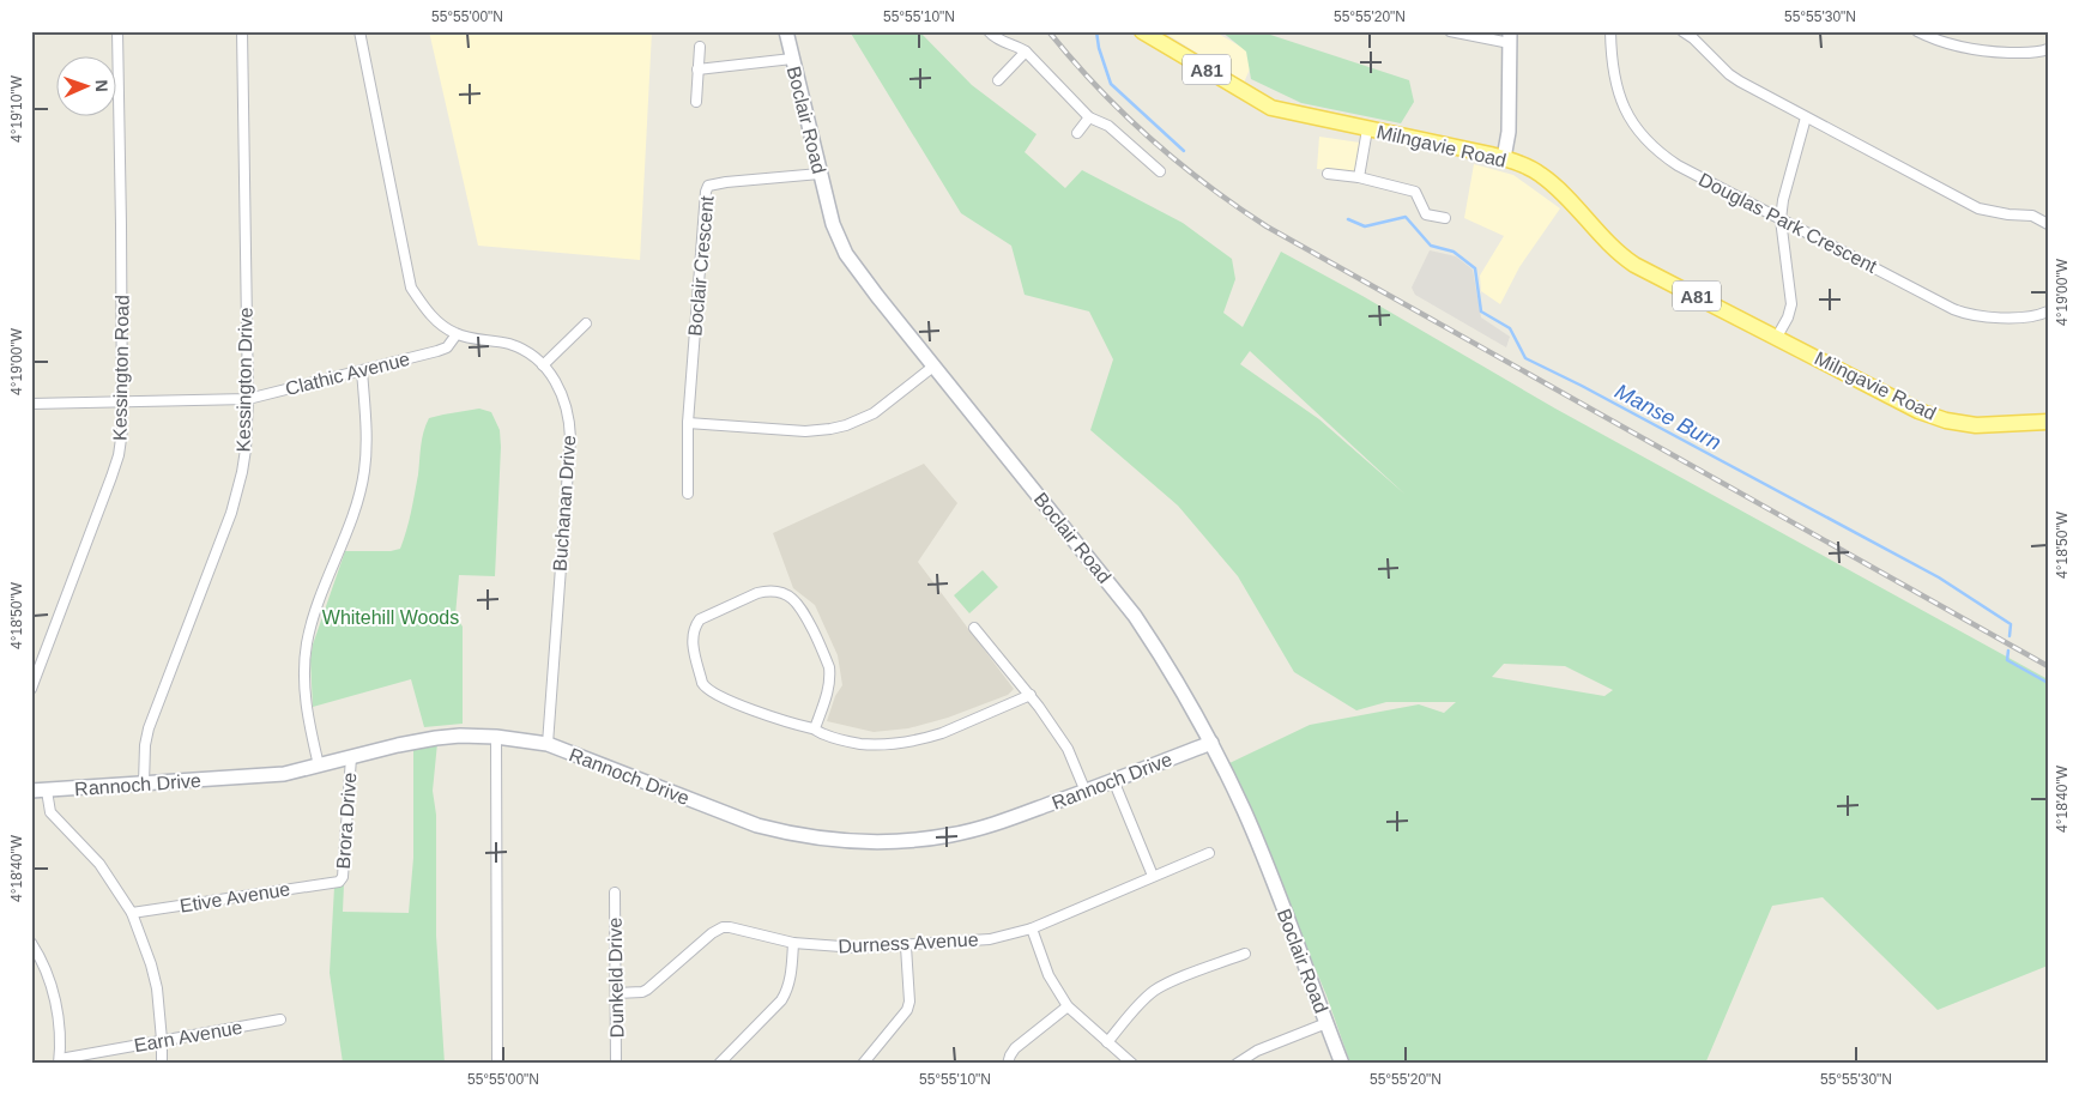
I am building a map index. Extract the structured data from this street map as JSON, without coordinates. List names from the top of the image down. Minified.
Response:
{"streets":{"main road":["A81","Milngavie Road"],"street":["Boclair Road","Douglas Park Crescent","Boclair Crescent","Kessington Road","Clathic Avenue","Kessington Drive","Buchanan Drive","Rannoch Drive","Brora Drive","Etive Avenue","Durness Avenue","Dunkeld Drive","Earn Avenue"]},"crossings":[["Boclair Road","Boclair Crescent"],["Boclair Road","Rannoch Drive"],["Kessington Road","Clathic Avenue"],["Clathic Avenue","Kessington Drive"],["Clathic Avenue","Buchanan Drive"],["Kessington Drive","Rannoch Drive"],["Buchanan Drive","Rannoch Drive"],["Rannoch Drive","Brora Drive"],["Brora Drive","Etive Avenue"],["Durness Avenue","Dunkeld Drive"]],"water":["Manse Burn"],"parks":["Whitehill Woods"],"north":"right","coordinates":["55°55'00\"N","55°55'10\"N","55°55'20\"N","55°55'30\"N","4°19'10\"W","4°19'00\"W","4°18'50\"W","4°18'40\"W"]}
